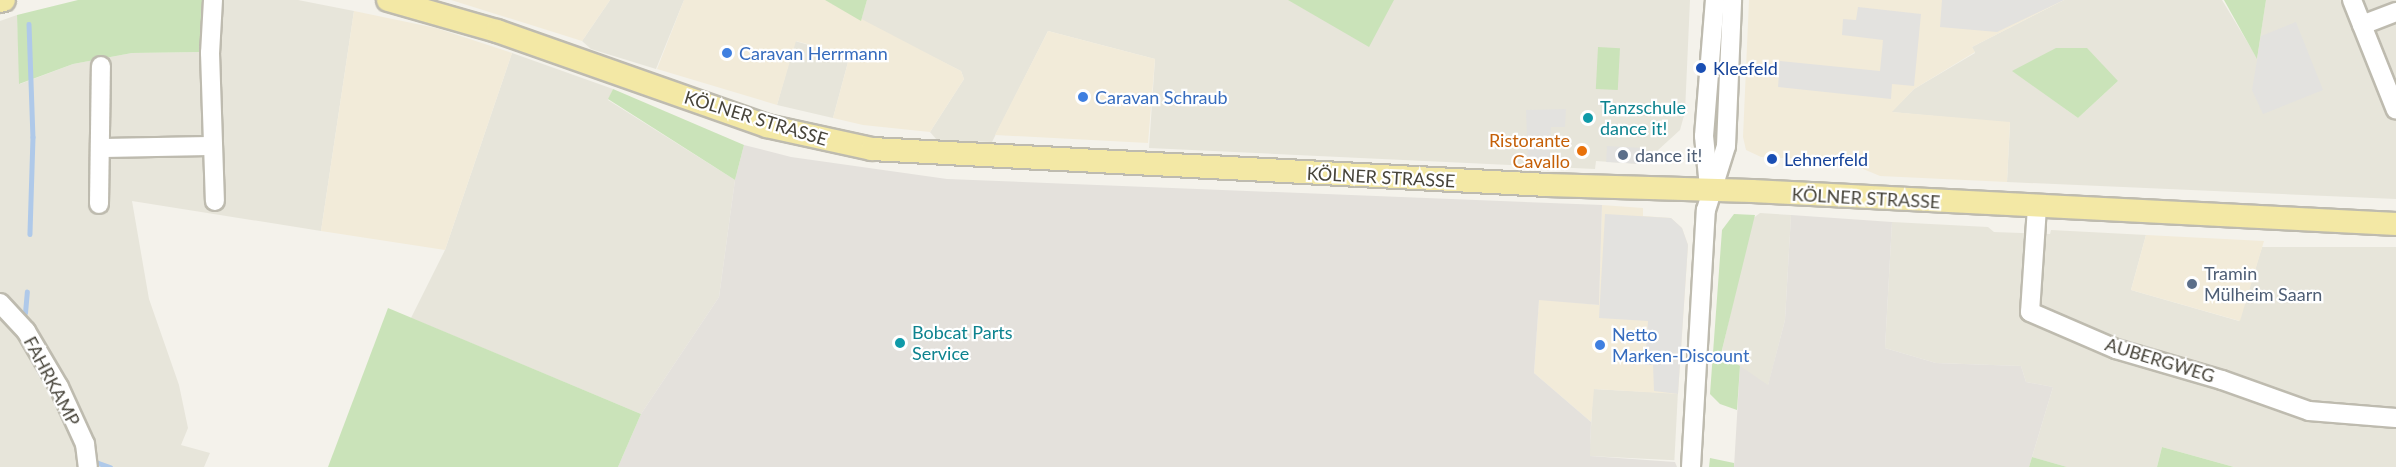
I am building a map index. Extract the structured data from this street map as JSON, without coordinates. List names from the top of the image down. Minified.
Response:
{"streets":{"main road":["KÖLNER STRASSE"],"street":["AUBERGWEG","FAHRKAMP"]},"crossings":[["KÖLNER STRASSE","AUBERGWEG"]],"places":["Caravan Herrmann","Kleefeld","Caravan Schraub","Tanzschule dance it!","Ristorante Cavallo","dance it!","Lehnerfeld","Tramin Mülheim Saarn","Bobcat Parts Service","Netto Marken-Discount"]}
